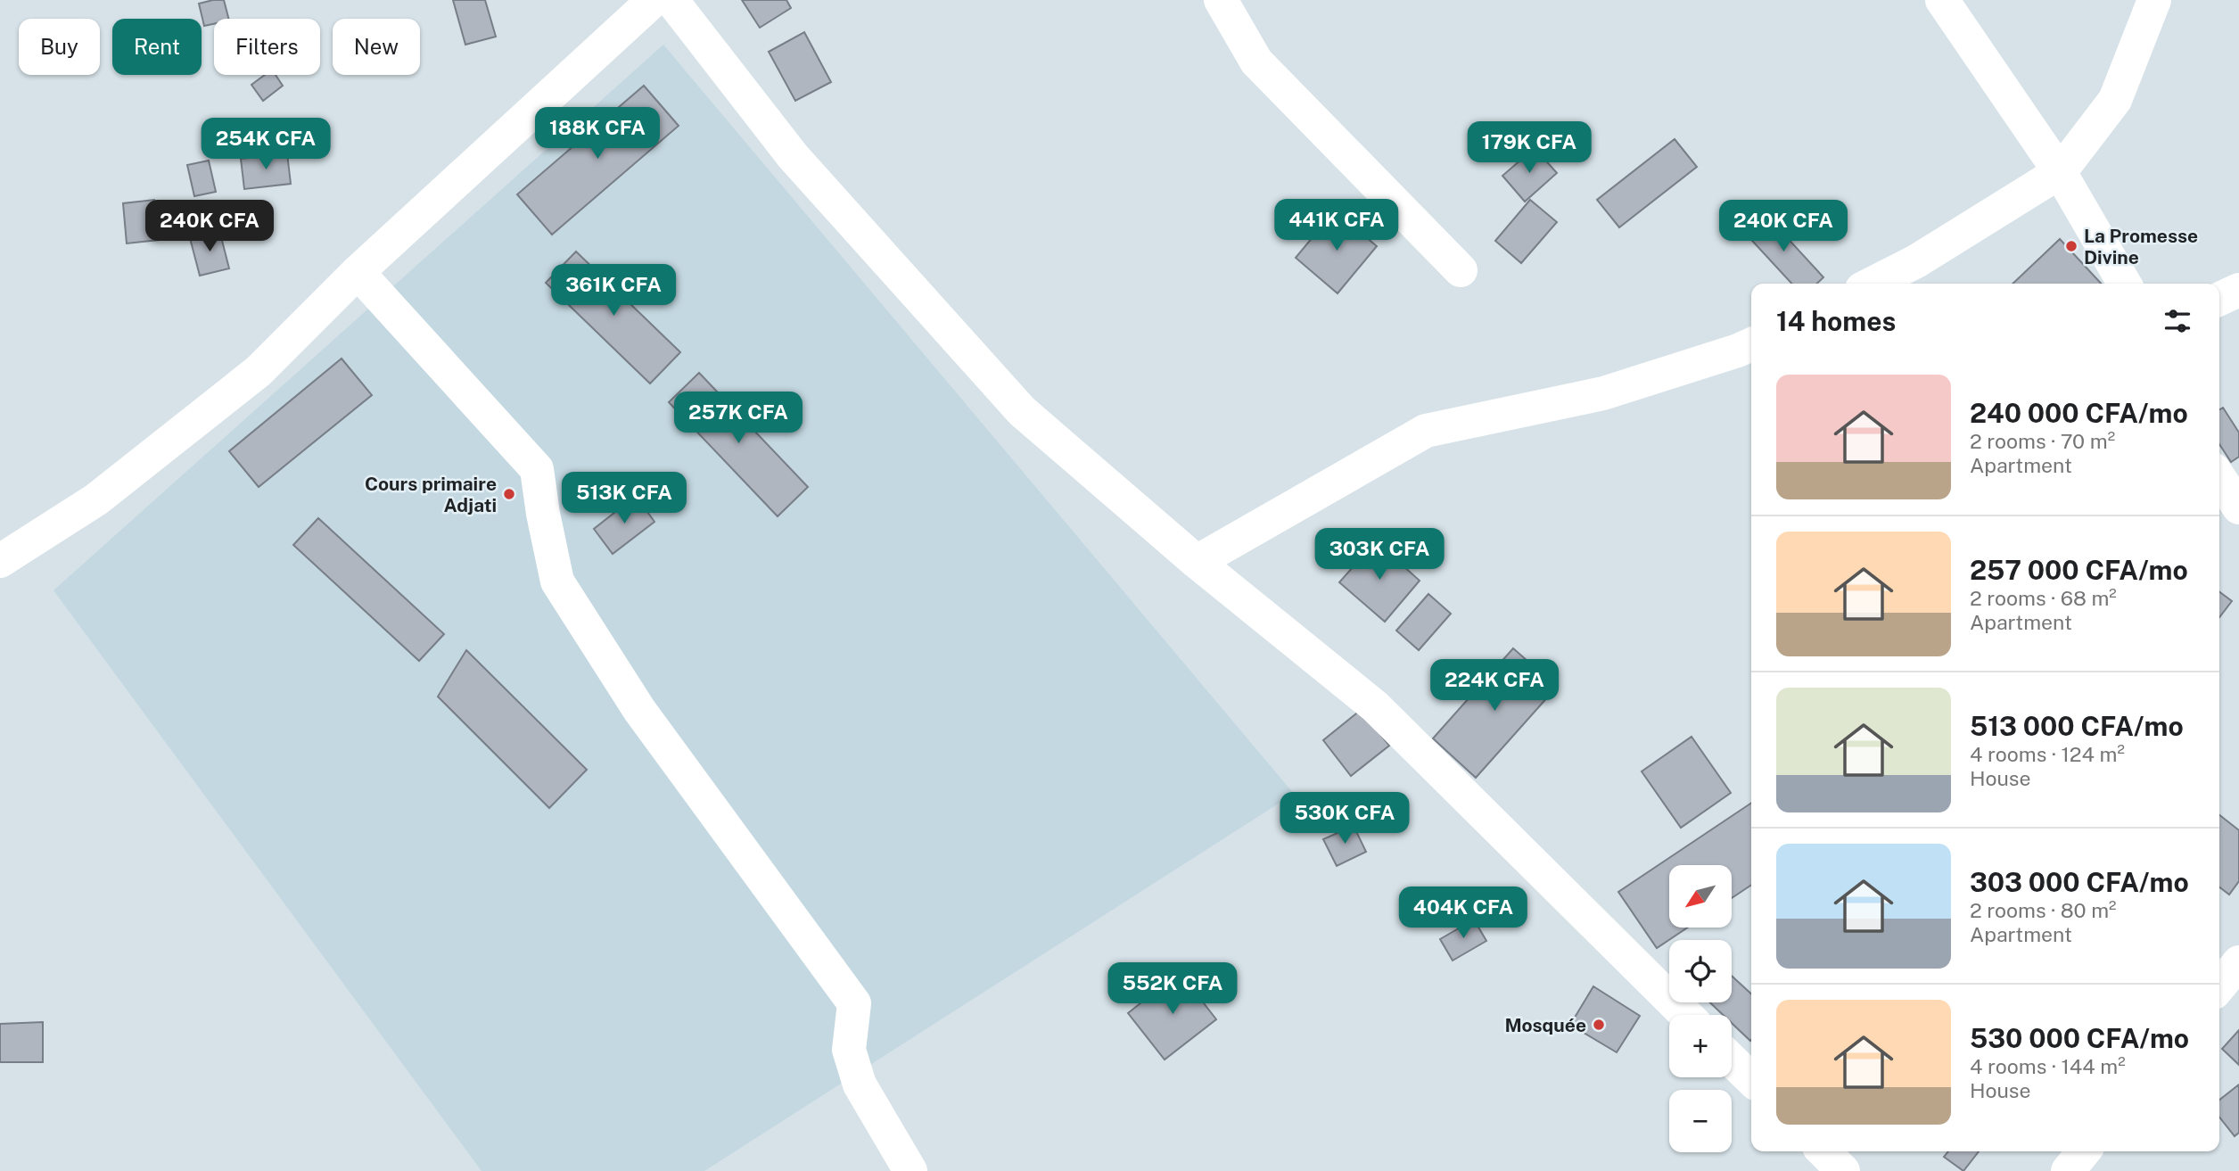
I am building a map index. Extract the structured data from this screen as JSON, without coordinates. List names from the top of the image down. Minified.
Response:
{"places":["La Promesse Divine","Cours primaire Adjati","Mosquée"],"north":"bottom left","page":{"chip":["Buy","Rent","Filters","New"],"price":["188K CFA","254K CFA","179K CFA","441K CFA","240K CFA","240K CFA","361K CFA","257K CFA","513K CFA","303K CFA","224K CFA","530K CFA","404K CFA","552K CFA"],"heading":"14 homes","list":[{"name":"240 000 CFA/mo","note":"2 rooms · 70 m² · Apartment"},{"name":"257 000 CFA/mo","note":"2 rooms · 68 m² · Apartment"},{"name":"513 000 CFA/mo","note":"4 rooms · 124 m² · House"},{"name":"303 000 CFA/mo","note":"2 rooms · 80 m² · Apartment"},{"name":"530 000 CFA/mo","note":"4 rooms · 144 m² · House"}],"map_buttons":["+","−"]}}
